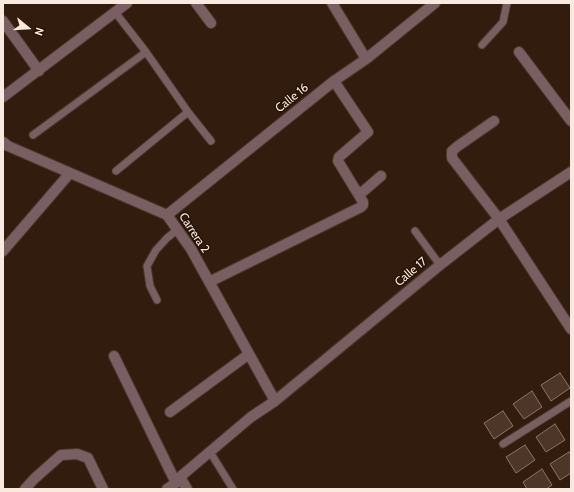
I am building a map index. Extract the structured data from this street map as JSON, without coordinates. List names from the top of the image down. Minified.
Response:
{"streets":{"street":["Calle 16","Carrera 2","Calle 17"]},"crossings":[["Calle 16","Carrera 2"],["Carrera 2","Calle 17"]],"north":"right"}
